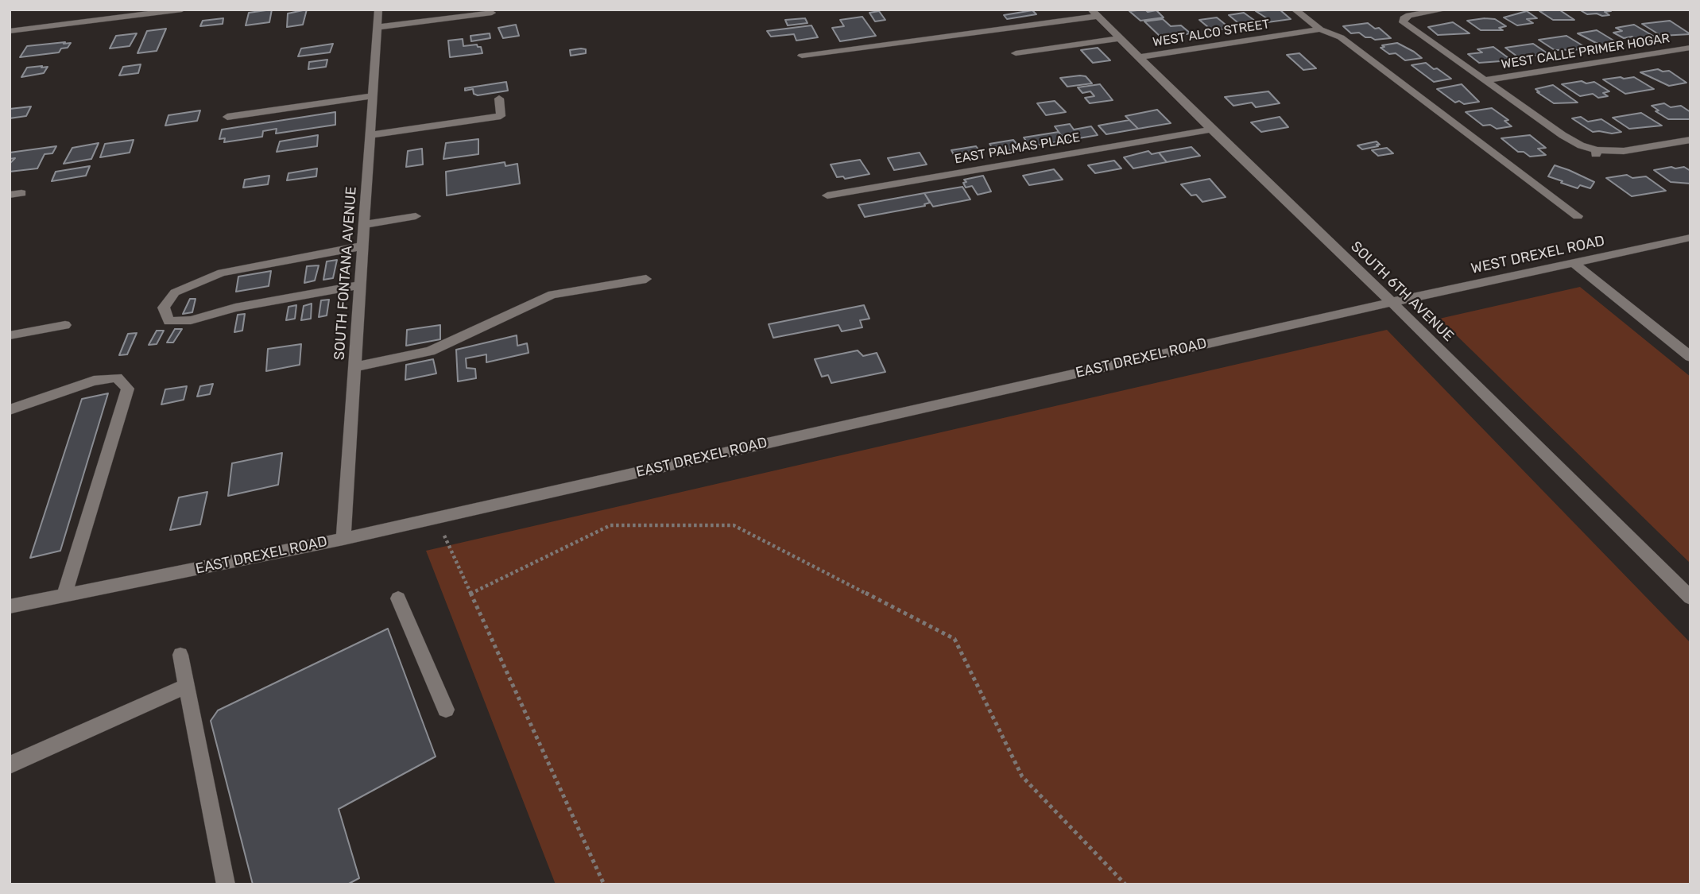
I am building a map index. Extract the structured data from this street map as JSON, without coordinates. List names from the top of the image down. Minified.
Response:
{"streets":{"street":["WEST ALCO STREET","WEST CALLE PRIMER HOGAR","EAST PALMAS PLACE","WEST DREXEL ROAD","SOUTH FONTANA AVENUE","SOUTH 6TH AVENUE","EAST DREXEL ROAD"]},"crossings":[["WEST ALCO STREET","SOUTH 6TH AVENUE"],["EAST PALMAS PLACE","SOUTH 6TH AVENUE"],["WEST DREXEL ROAD","SOUTH 6TH AVENUE"],["WEST DREXEL ROAD","EAST DREXEL ROAD"],["SOUTH FONTANA AVENUE","EAST DREXEL ROAD"],["SOUTH 6TH AVENUE","EAST DREXEL ROAD"]]}
